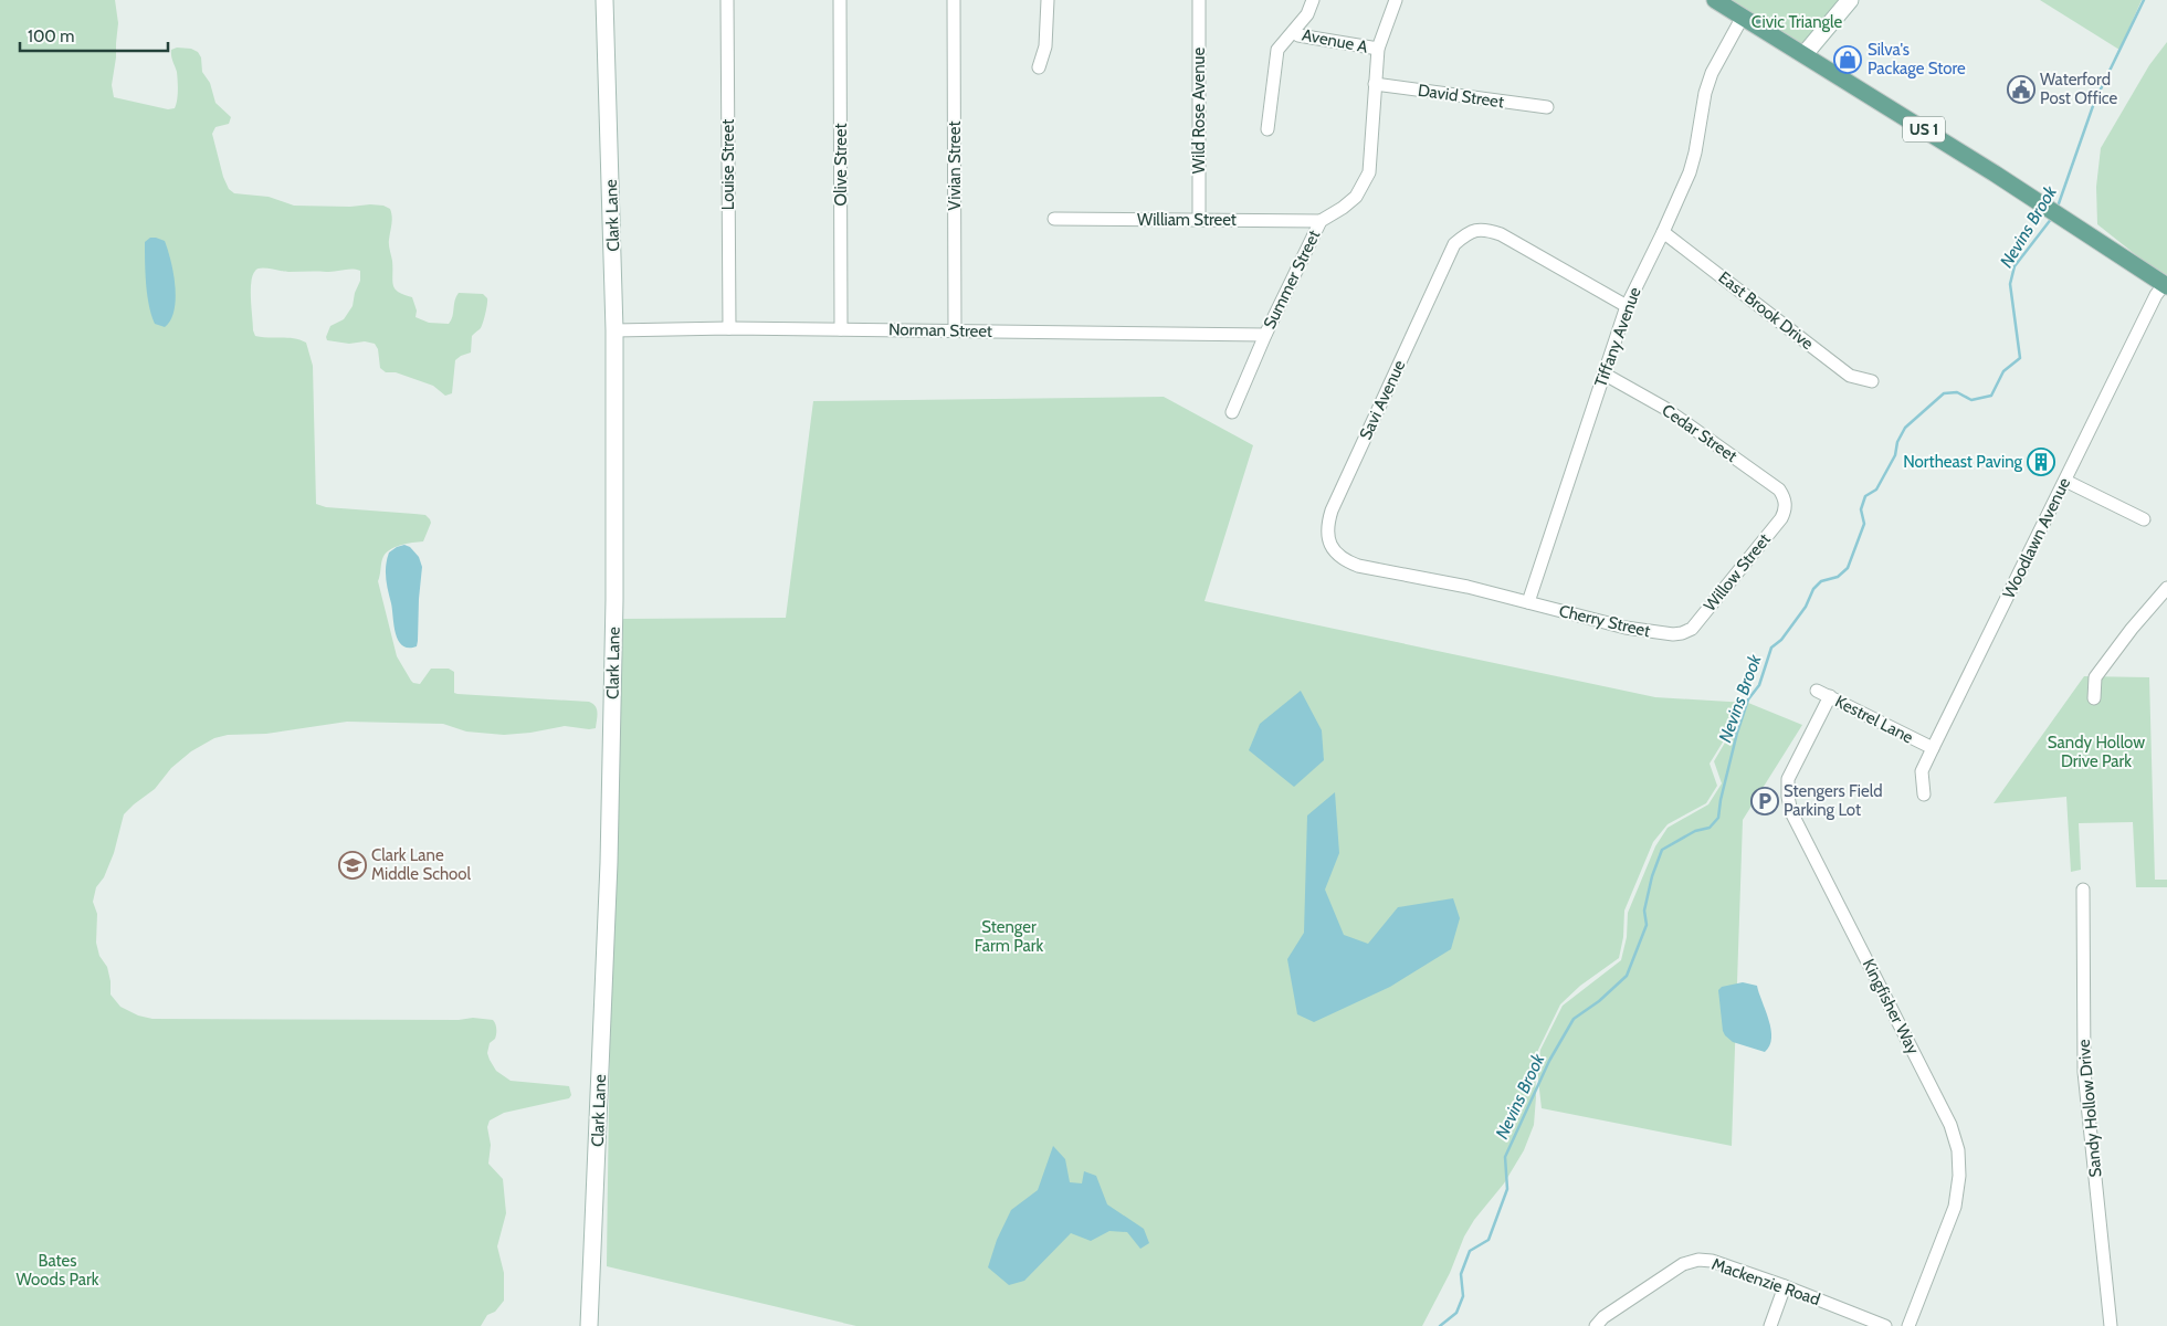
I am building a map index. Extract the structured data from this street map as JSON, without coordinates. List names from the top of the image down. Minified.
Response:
{"streets":{"main road":["US 1","Clark Lane"],"street":["Avenue A","David Street","Wild Rose Avenue","Louise Street","Olive Street","Vivian Street","William Street","Summer Street","East Brook Drive","Norman Street","Tiffany Avenue","Savi Avenue","Cedar Street","Woodlawn Avenue","Willow Street","Cherry Street","Kestrel Lane","Kingfisher Way","Sandy Hollow Drive","Mackenzie Road"]},"crossings":[["Avenue A","Summer Street"],["David Street","Summer Street"],["Wild Rose Avenue","William Street"],["US 1","Tiffany Avenue"],["US 1","Woodlawn Avenue"],["Louise Street","Norman Street"],["Olive Street","Norman Street"],["Vivian Street","Norman Street"],["Clark Lane","Norman Street"],["William Street","Summer Street"],["Summer Street","Norman Street"],["East Brook Drive","Tiffany Avenue"],["Tiffany Avenue","Savi Avenue"],["Tiffany Avenue","Cedar Street"],["Tiffany Avenue","Cherry Street"],["Savi Avenue","Cherry Street"],["Cedar Street","Willow Street"],["Woodlawn Avenue","Kestrel Lane"],["Willow Street","Cherry Street"],["Kestrel Lane","Kingfisher Way"]],"water":["Nevins Brook"],"parks":["Civic Triangle","Sandy Hollow Drive Park","Stenger Farm Park","Bates Woods Park"],"places":{"shop":["Silva's Package Store"],"public building":["Waterford Post Office"],"building":["Northeast Paving"],"parking":["Stengers Field Parking Lot"],"school or university":["Clark Lane Middle School"]},"scale_bar":"100 m"}
